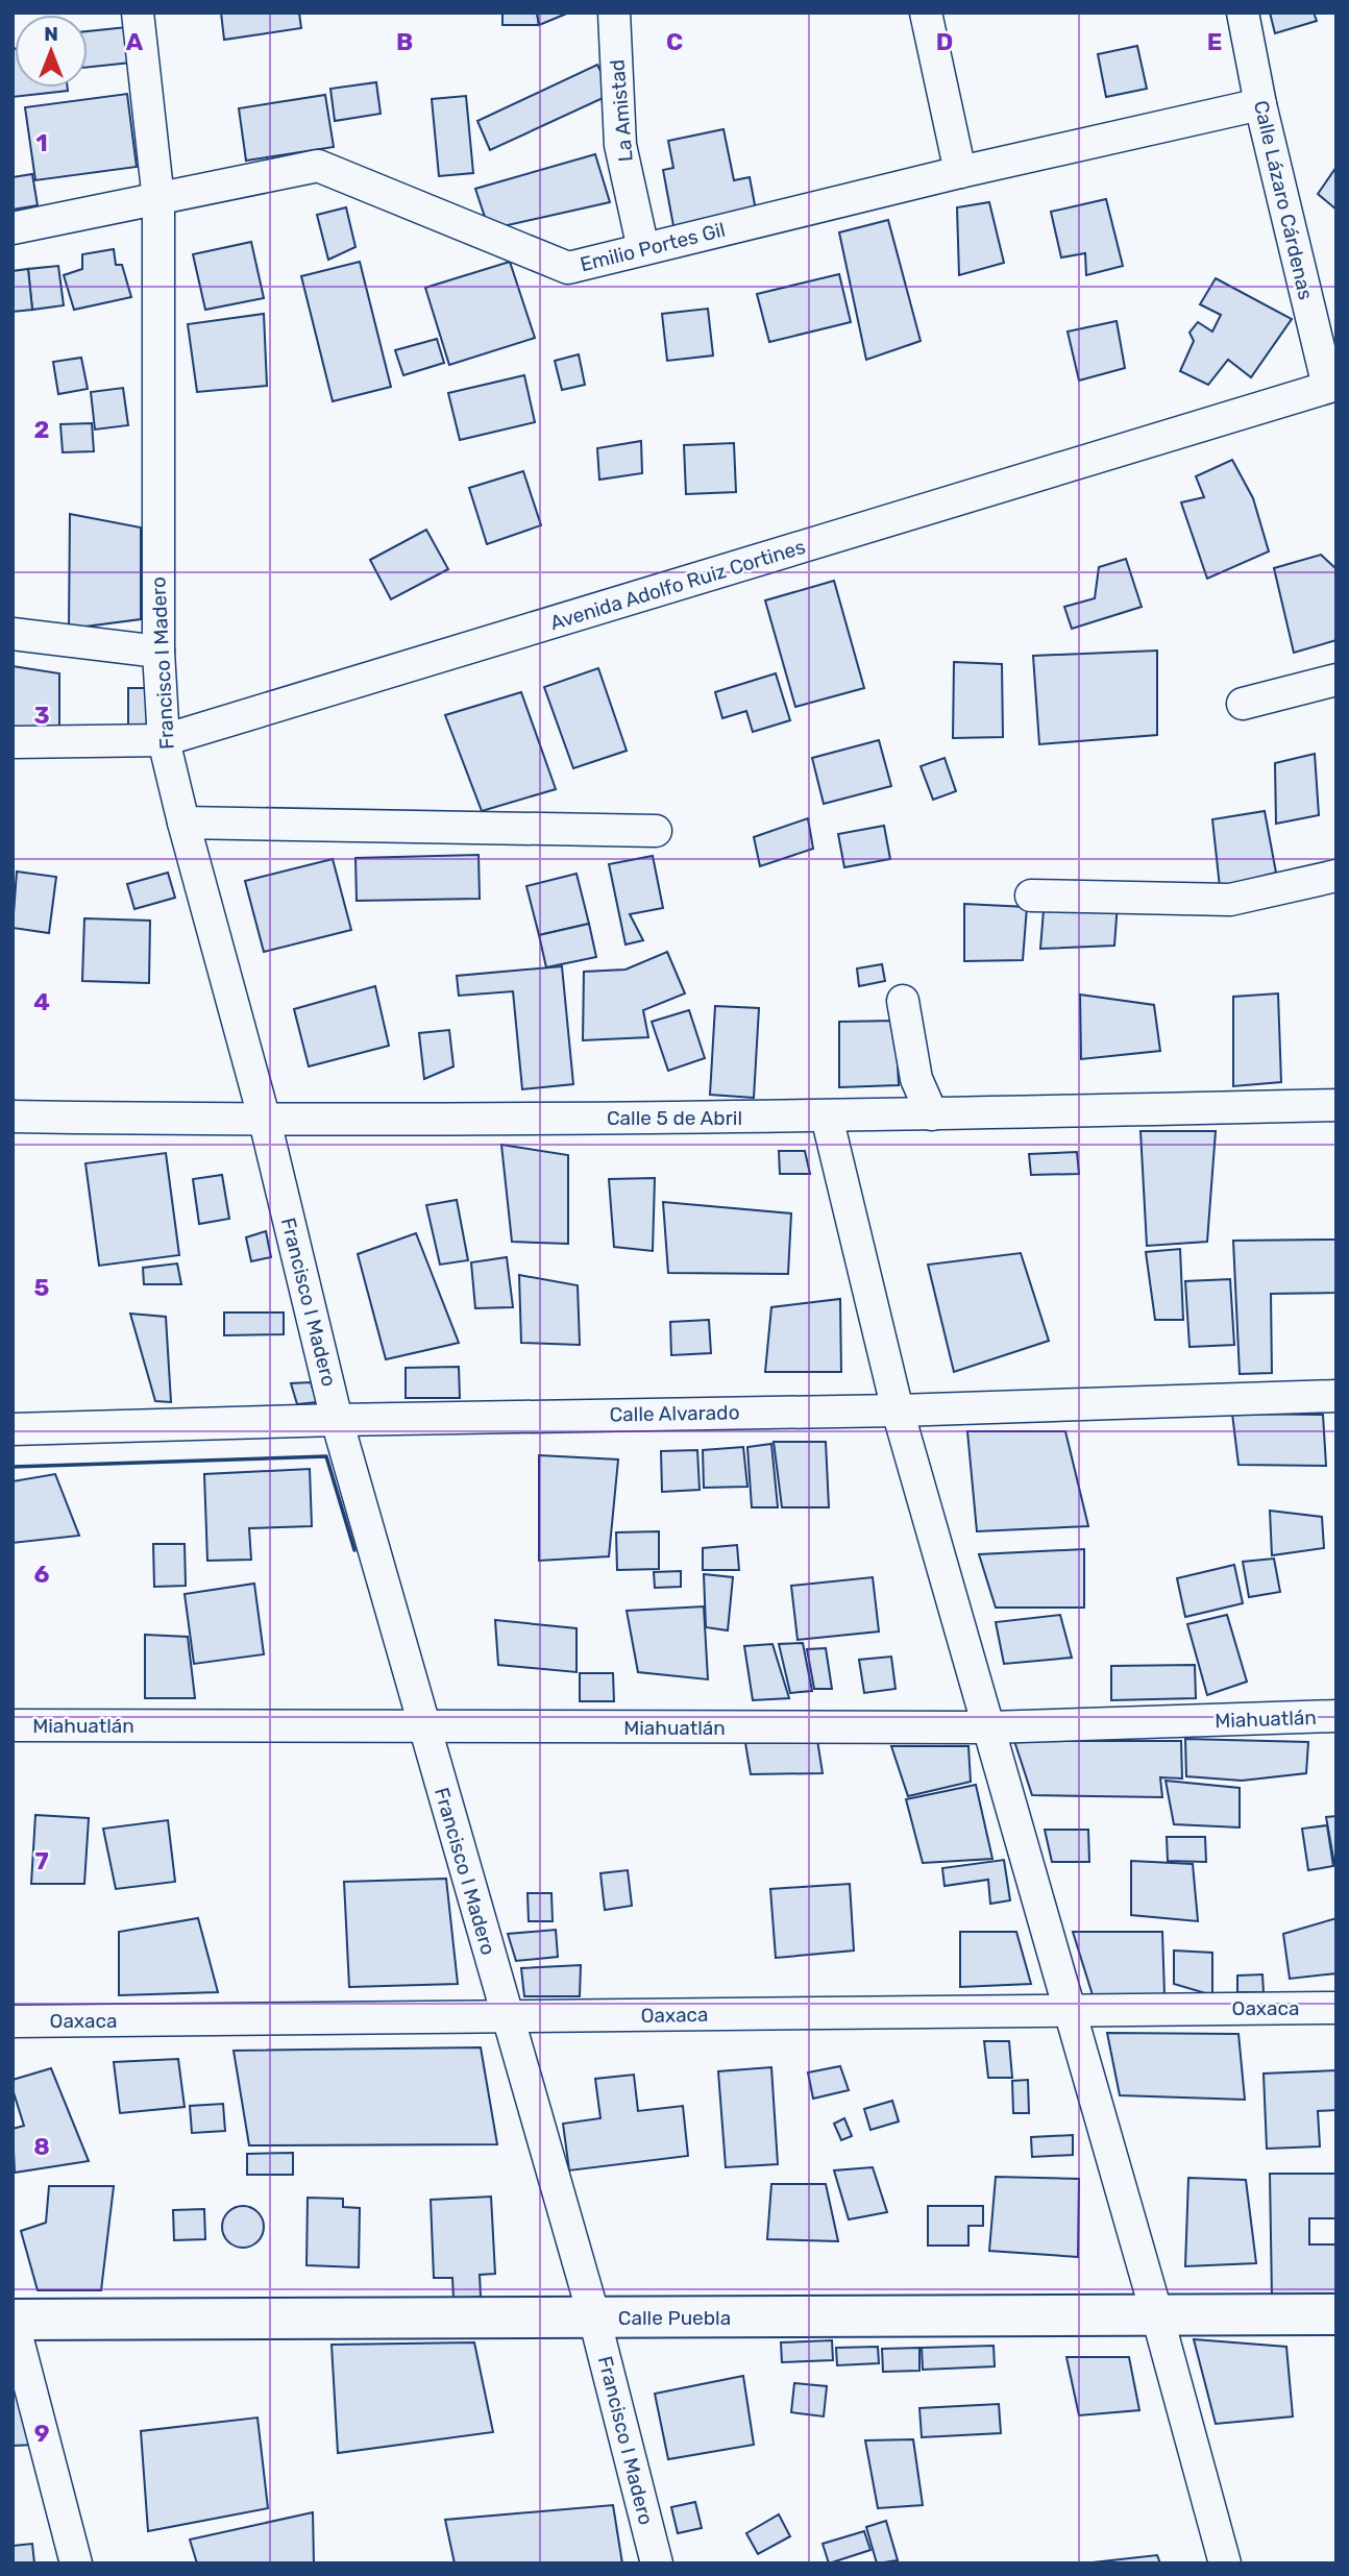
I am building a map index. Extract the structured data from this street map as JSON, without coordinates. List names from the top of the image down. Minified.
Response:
{"streets":{"street":["La Amistad","Calle Lázaro Cárdenas","Emilio Portes Gil","Avenida Adolfo Ruiz Cortines","Francisco I Madero","Calle 5 de Abril","Calle Alvarado","Miahuatlán","Oaxaca","Calle Puebla"]},"crossings":[["La Amistad","Emilio Portes Gil"],["Calle Lázaro Cárdenas","Emilio Portes Gil"],["Calle Lázaro Cárdenas","Avenida Adolfo Ruiz Cortines"],["Emilio Portes Gil","Francisco I Madero"],["Avenida Adolfo Ruiz Cortines","Francisco I Madero"],["Francisco I Madero","Calle 5 de Abril"],["Francisco I Madero","Calle Alvarado"],["Francisco I Madero","Miahuatlán"],["Francisco I Madero","Oaxaca"],["Francisco I Madero","Calle Puebla"]],"north":"top","grid":{"columns":["A","B","C","D","E"],"rows":["1","2","3","4","5","6","7","8","9"]}}
